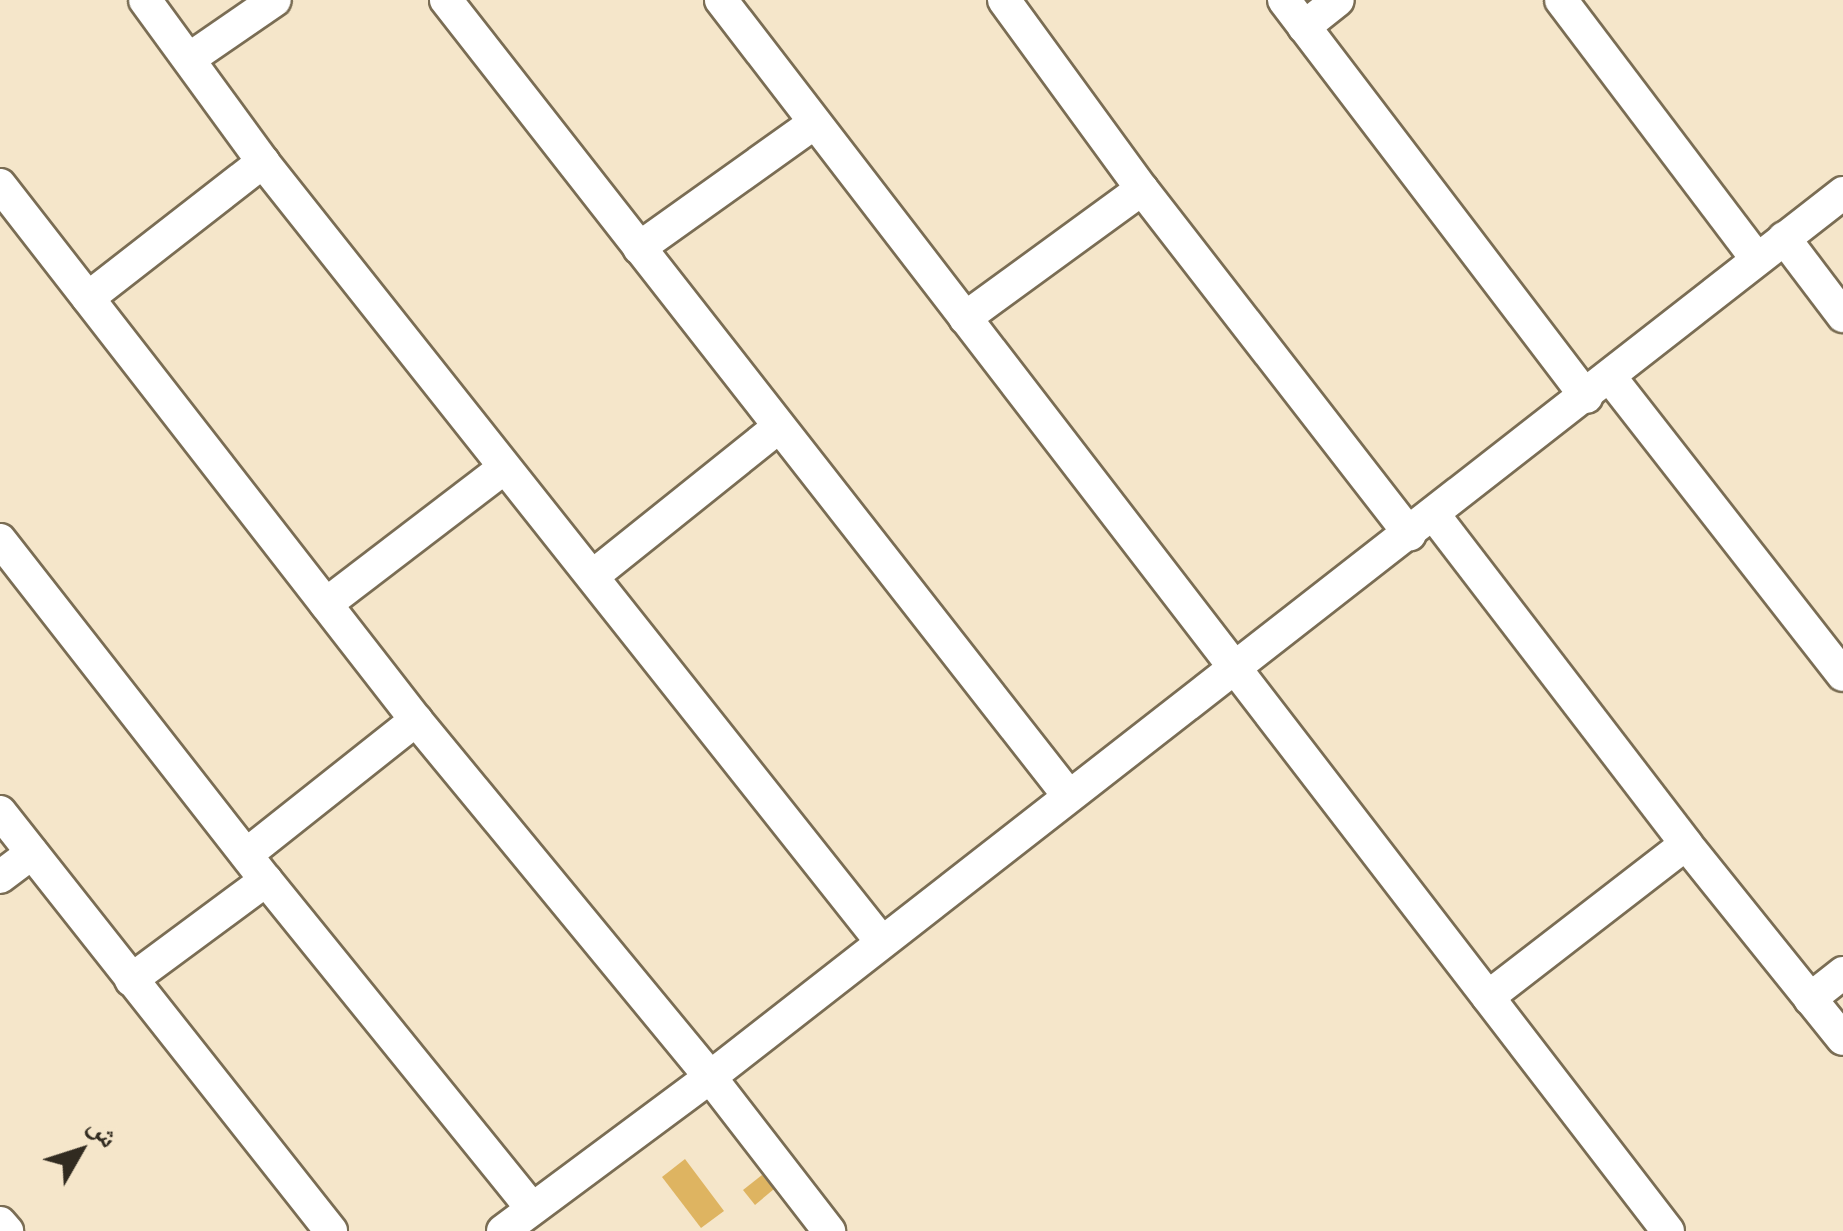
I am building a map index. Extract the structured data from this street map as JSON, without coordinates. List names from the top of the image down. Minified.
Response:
{"north":"top right"}
